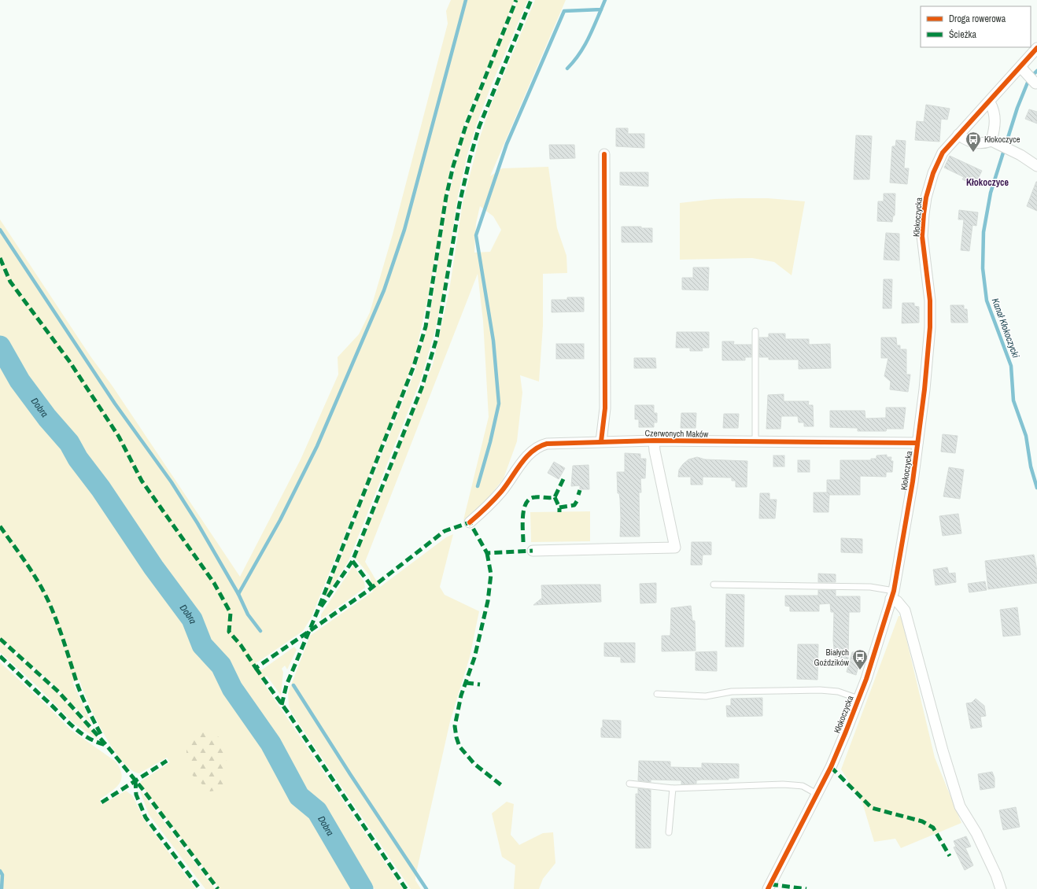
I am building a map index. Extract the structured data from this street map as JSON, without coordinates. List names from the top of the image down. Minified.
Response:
{"streets":{"street":["Kłokoczycka","Czerwonych Maków"]},"crossings":[["Kłokoczycka","Czerwonych Maków"]],"districts":["Kłokoczyce"],"water":["Kanał Kłokoczycki","Dobra"],"places":{"bus stop":["Kłokoczyce","Białych Goździków"]},"legend":["Droga rowerowa","Ścieżka"]}
